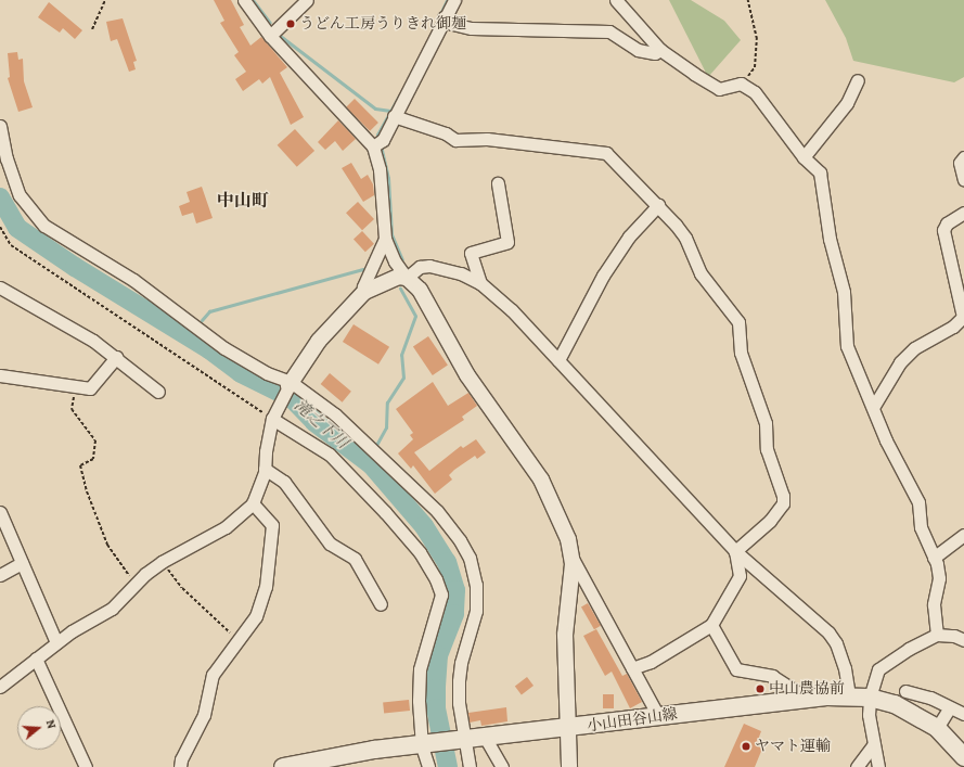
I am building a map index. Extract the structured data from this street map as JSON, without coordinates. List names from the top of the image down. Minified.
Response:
{"streets":{"main road":["小山田谷山線"]},"districts":["中山町"],"water":["滝之下川"],"places":["うどん工房うりきれ御麺","中山農協前","ヤマト運輸"],"north":"right"}
